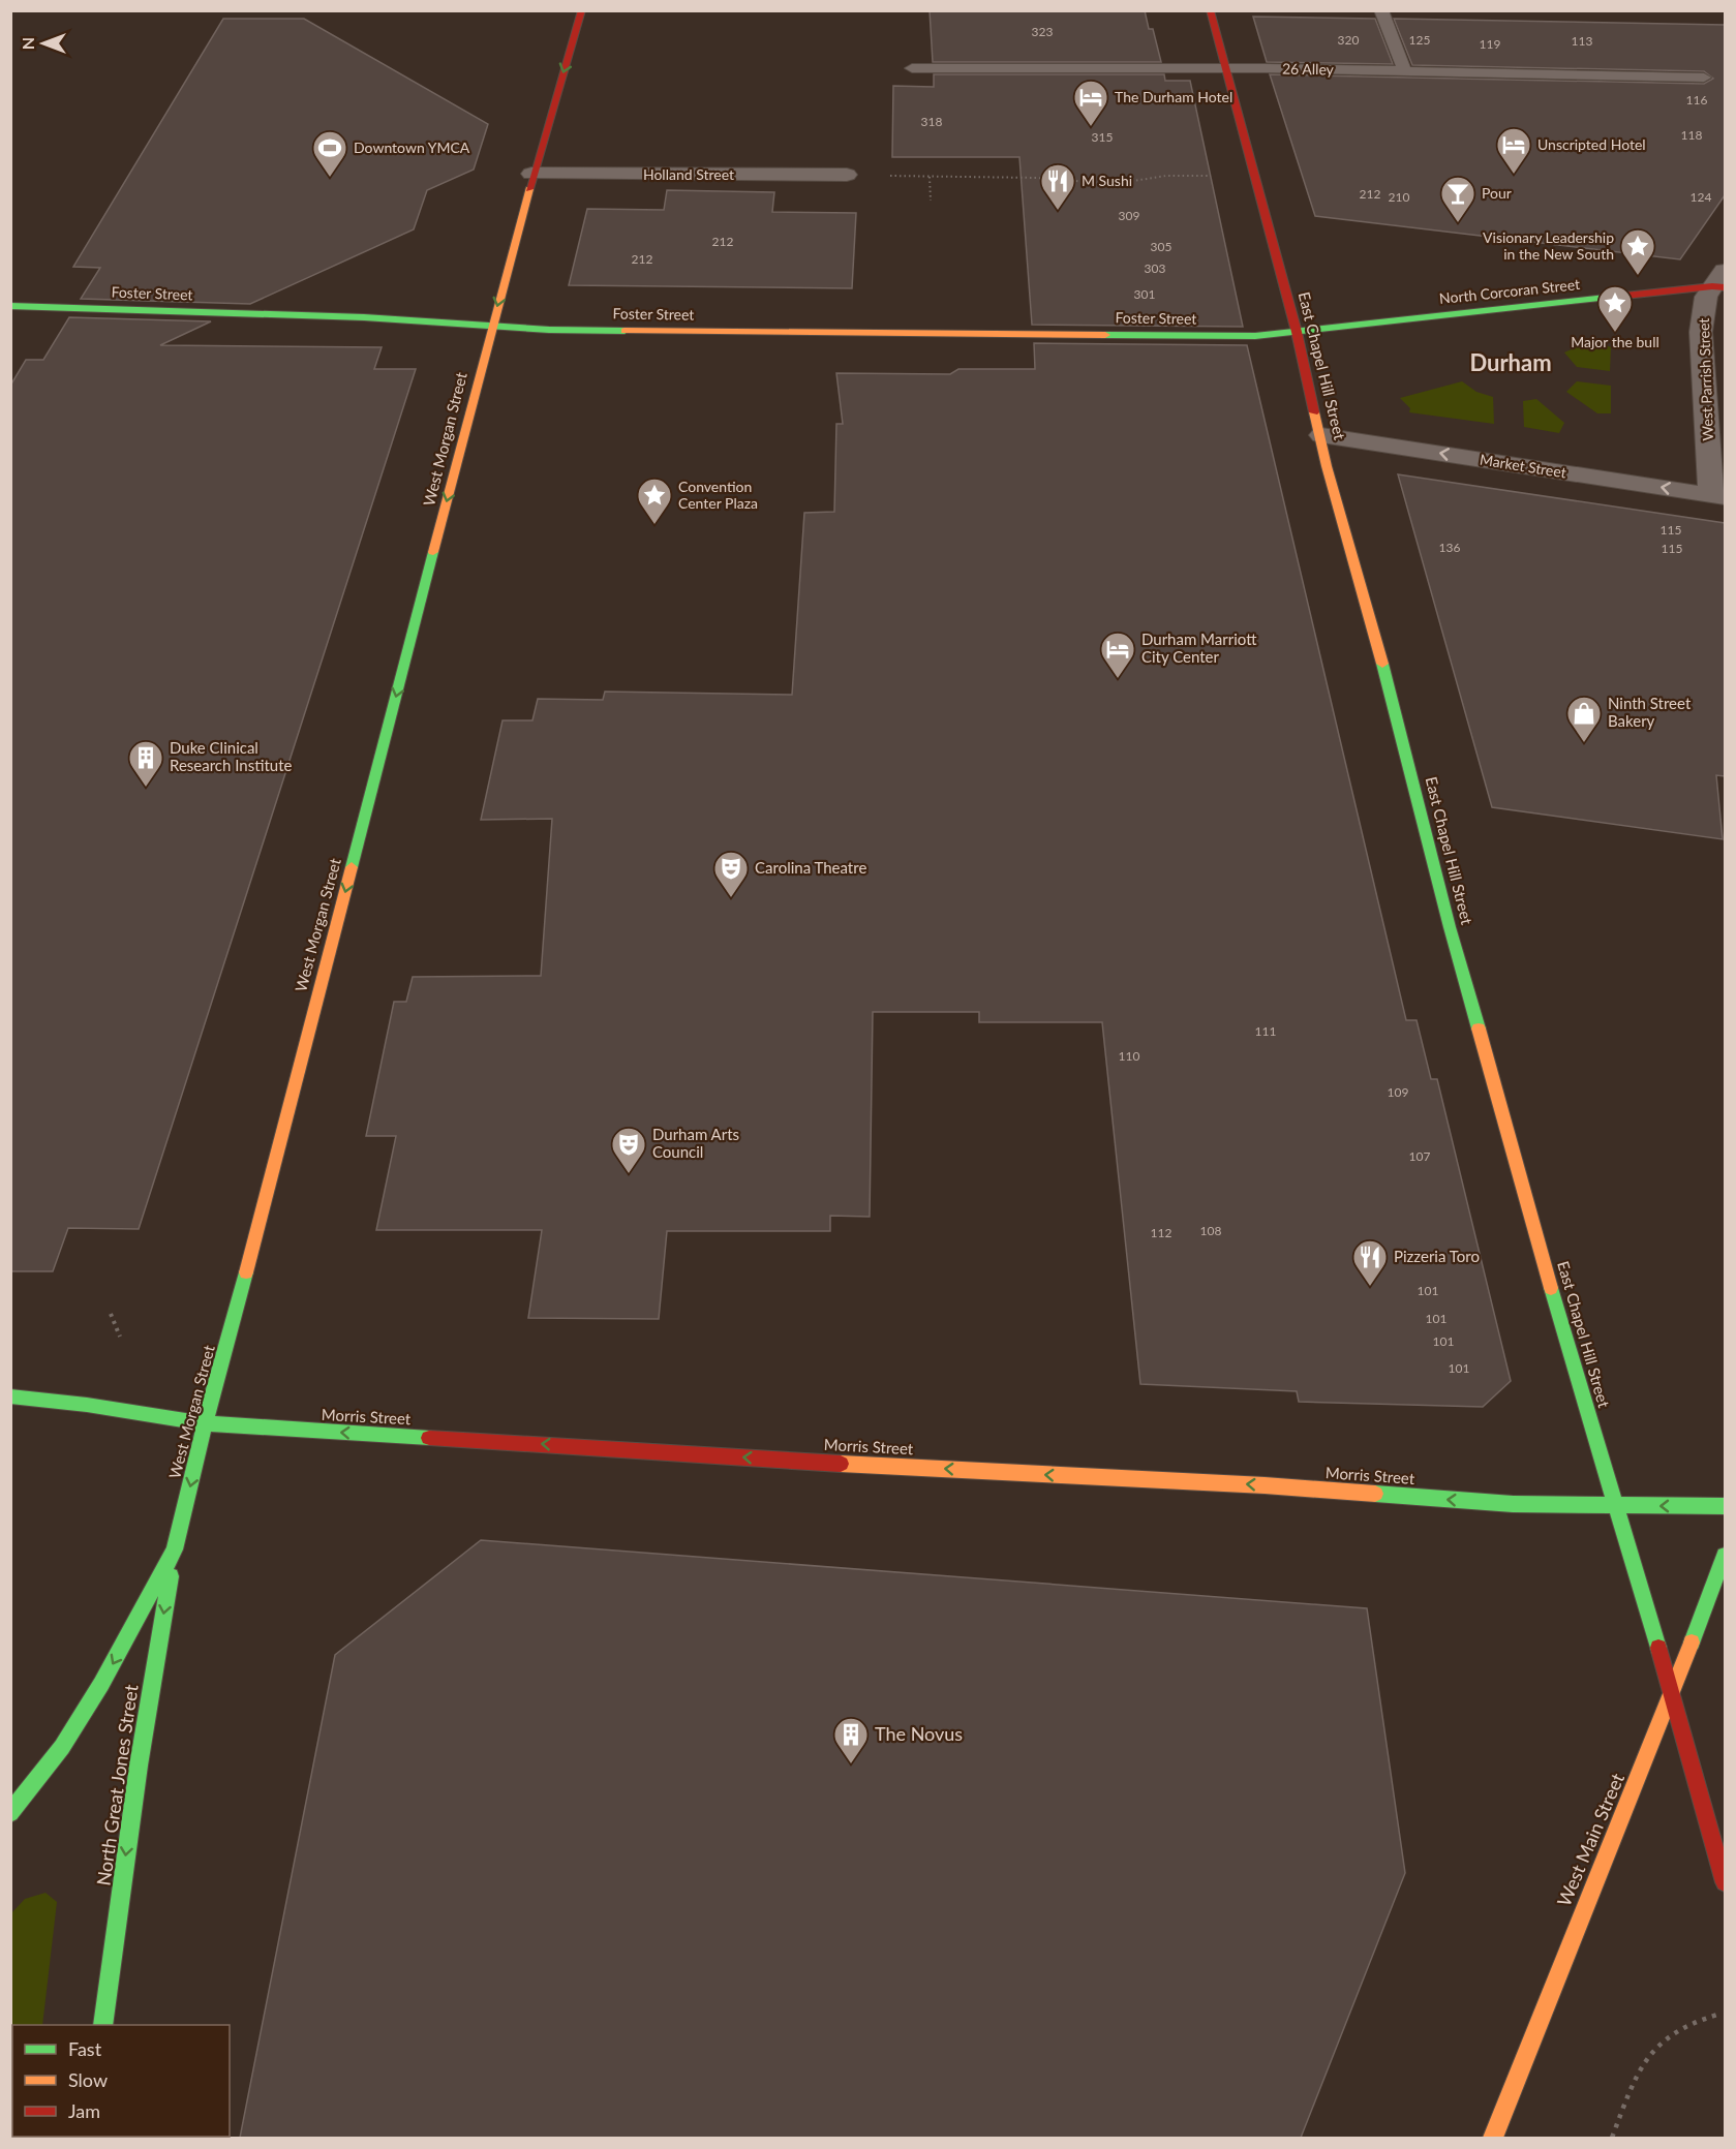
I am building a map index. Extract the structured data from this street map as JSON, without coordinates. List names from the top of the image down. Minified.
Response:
{"streets":{"street":["Holland Street","North Corcoran Street","Foster Street","East Chapel Hill Street","West Parrish Street","West Morgan Street","Market Street","Morris Street","North Great Jones Street","West Main Street"],"lane":["26 Alley"]},"crossings":[["26 Alley","East Chapel Hill Street"],["Holland Street","West Morgan Street"],["North Corcoran Street","Foster Street"],["North Corcoran Street","East Chapel Hill Street"],["North Corcoran Street","West Parrish Street"],["Foster Street","East Chapel Hill Street"],["Foster Street","West Morgan Street"],["East Chapel Hill Street","Market Street"],["East Chapel Hill Street","Morris Street"],["East Chapel Hill Street","West Main Street"],["West Parrish Street","Market Street"],["West Morgan Street","Morris Street"],["West Morgan Street","North Great Jones Street"]],"one_way":["West Morgan Street","Market Street","Morris Street","North Great Jones Street"],"districts":["Durham"],"places":{"hotel":["The Durham Hotel","Unscripted Hotel","Durham Marriott City Center"],"sports":["Downtown YMCA"],"restaurant":["M Sushi","Pizzeria Toro"],"bar":["Pour"],"place":["Visionary Leadership in the New South","Major the bull","Convention Center Plaza"],"shop":["Ninth Street Bakery"],"building":["Duke Clinical Research Institute","The Novus"],"theatre":["Carolina Theatre","Durham Arts Council"]},"house_numbers":["323","320","125","113","119","116","318","118","315","212","210","124","309","212","305","212","303","301","115","136","115","111","110","109","107","108","112","101","101","101","101"],"legend":["Fast","Slow","Jam"],"north":"left"}
